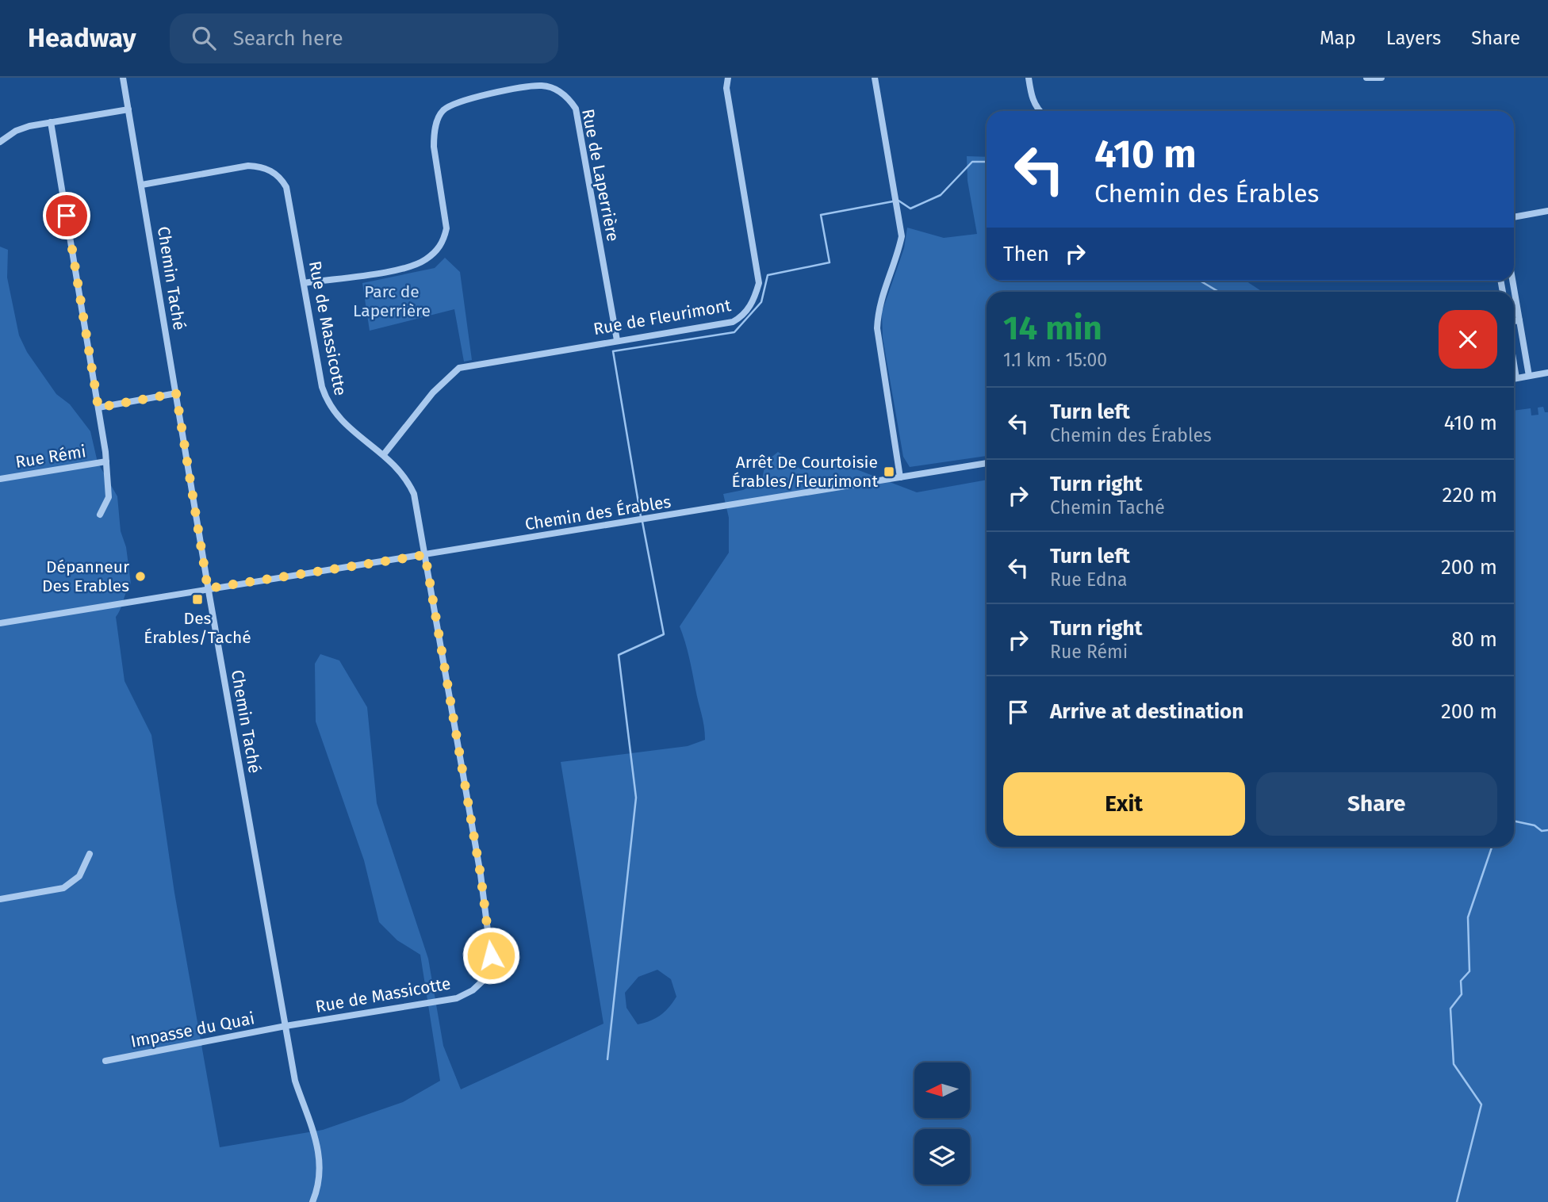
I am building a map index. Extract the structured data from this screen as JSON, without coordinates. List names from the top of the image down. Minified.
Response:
{"streets":{"street":["Rue de Laperrière","Chemin Taché","Rue de Fleurimont","Rue de Massicotte","Rue Rémi","Chemin des Érables","Impasse du Quai"]},"crossings":[["Rue de Laperrière","Rue de Fleurimont"],["Rue de Laperrière","Rue de Massicotte"],["Chemin Taché","Rue de Massicotte"],["Chemin Taché","Chemin des Érables"],["Chemin Taché","Impasse du Quai"],["Rue de Fleurimont","Rue de Massicotte"],["Rue de Massicotte","Chemin des Érables"],["Rue de Massicotte","Impasse du Quai"]],"parks":["Parc de Laperrière"],"places":{"transit":["Arrêt De Courtoisie Érables/Fleurimont","Des Érables/Taché"],"other":["Dépanneur Des Erables"]},"north":"left","page":{"header":"Headway","search":"Search here","nav":["Map","Layers","Share"],"turn":["410 m","Chemin des Érables"],"then":"Then","heading":["14 min","1.1 km · 15:00"],"list":[{"name":"Turn left","note":"Chemin des Érables","value":"410 m"},{"name":"Turn right","note":"Chemin Taché","value":"220 m"},{"name":"Turn left","note":"Rue Edna","value":"200 m"},{"name":"Turn right","note":"Rue Rémi","value":"80 m"},{"name":"Arrive at destination","value":"200 m"}],"buttons":["Exit","Share"]}}
